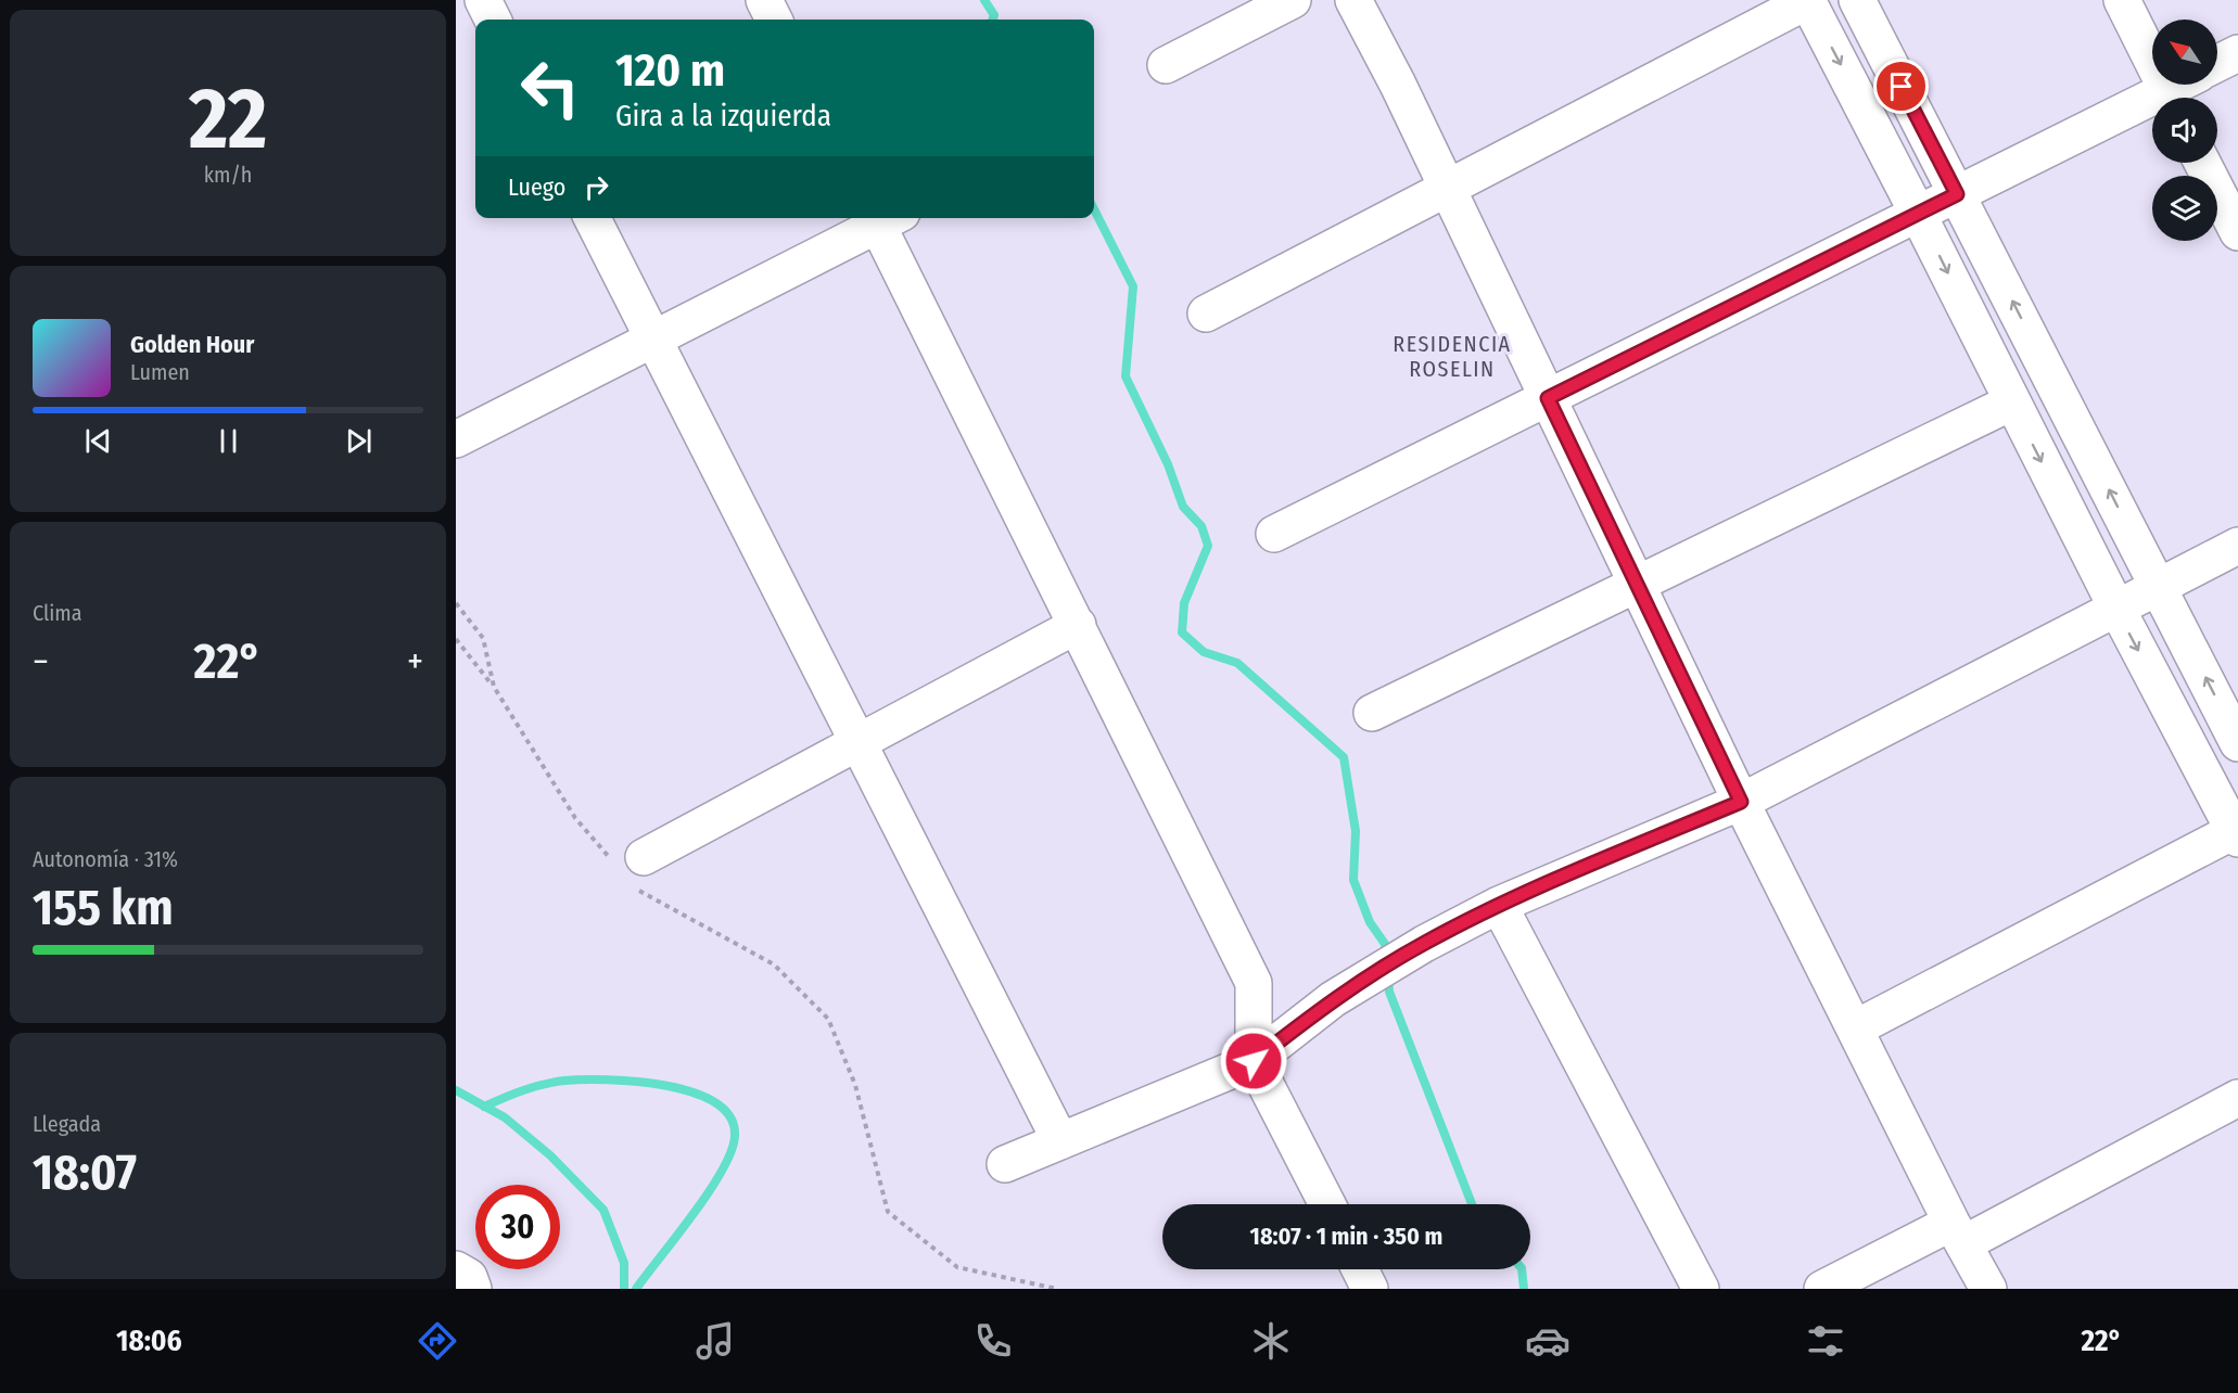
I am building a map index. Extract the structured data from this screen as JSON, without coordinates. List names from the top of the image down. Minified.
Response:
{"districts":["RESIDENCIA ROSELIN"],"north":"top left","page":{"tile":[["22","km/h"],"Clima",["Autonomía · 31%","155 km"],["Llegada","18:07"]],"turn":["120 m","Gira a la izquierda"],"then":"Luego","song":["Golden Hour","Lumen"],"heat":["−","22°","+"],"limit":"30","trip":"18:07 · 1 min · 350 m","tabs":["18:06","22°"]}}
